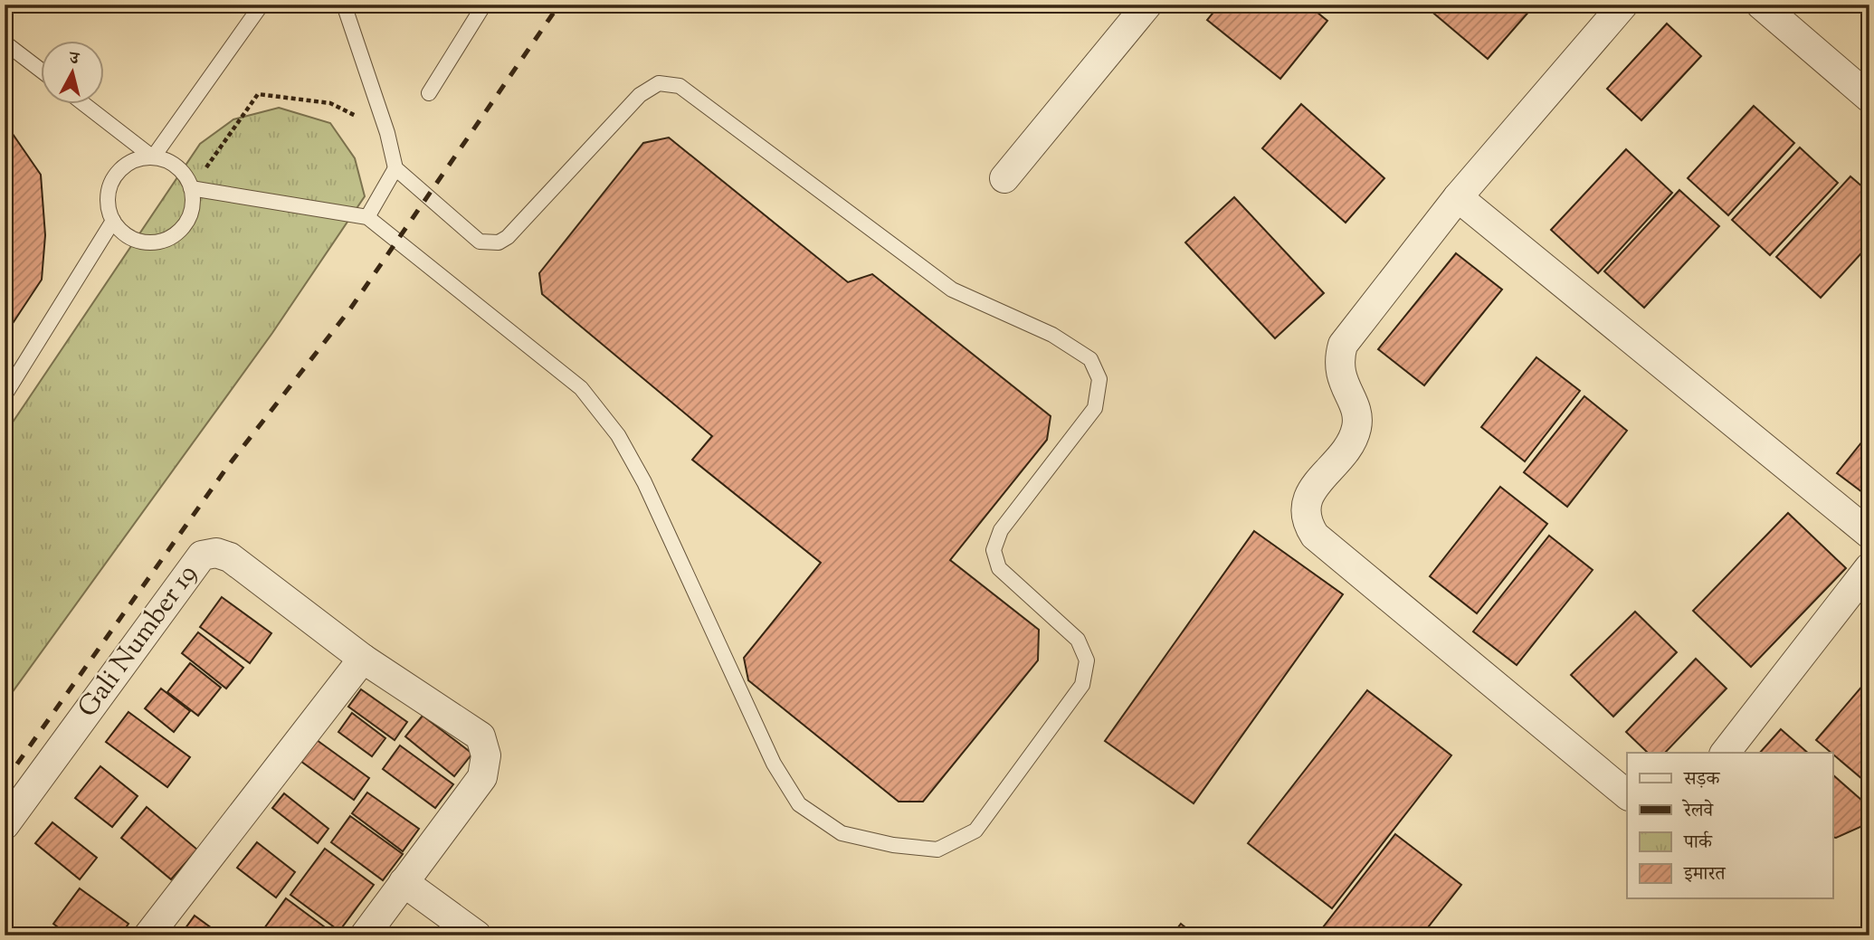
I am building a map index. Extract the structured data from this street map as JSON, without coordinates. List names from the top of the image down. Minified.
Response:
{"streets":{"street":["Gali Number 19"]},"legend":["सड़क","रेलवे","पार्क","इमारत"],"north":"top"}
